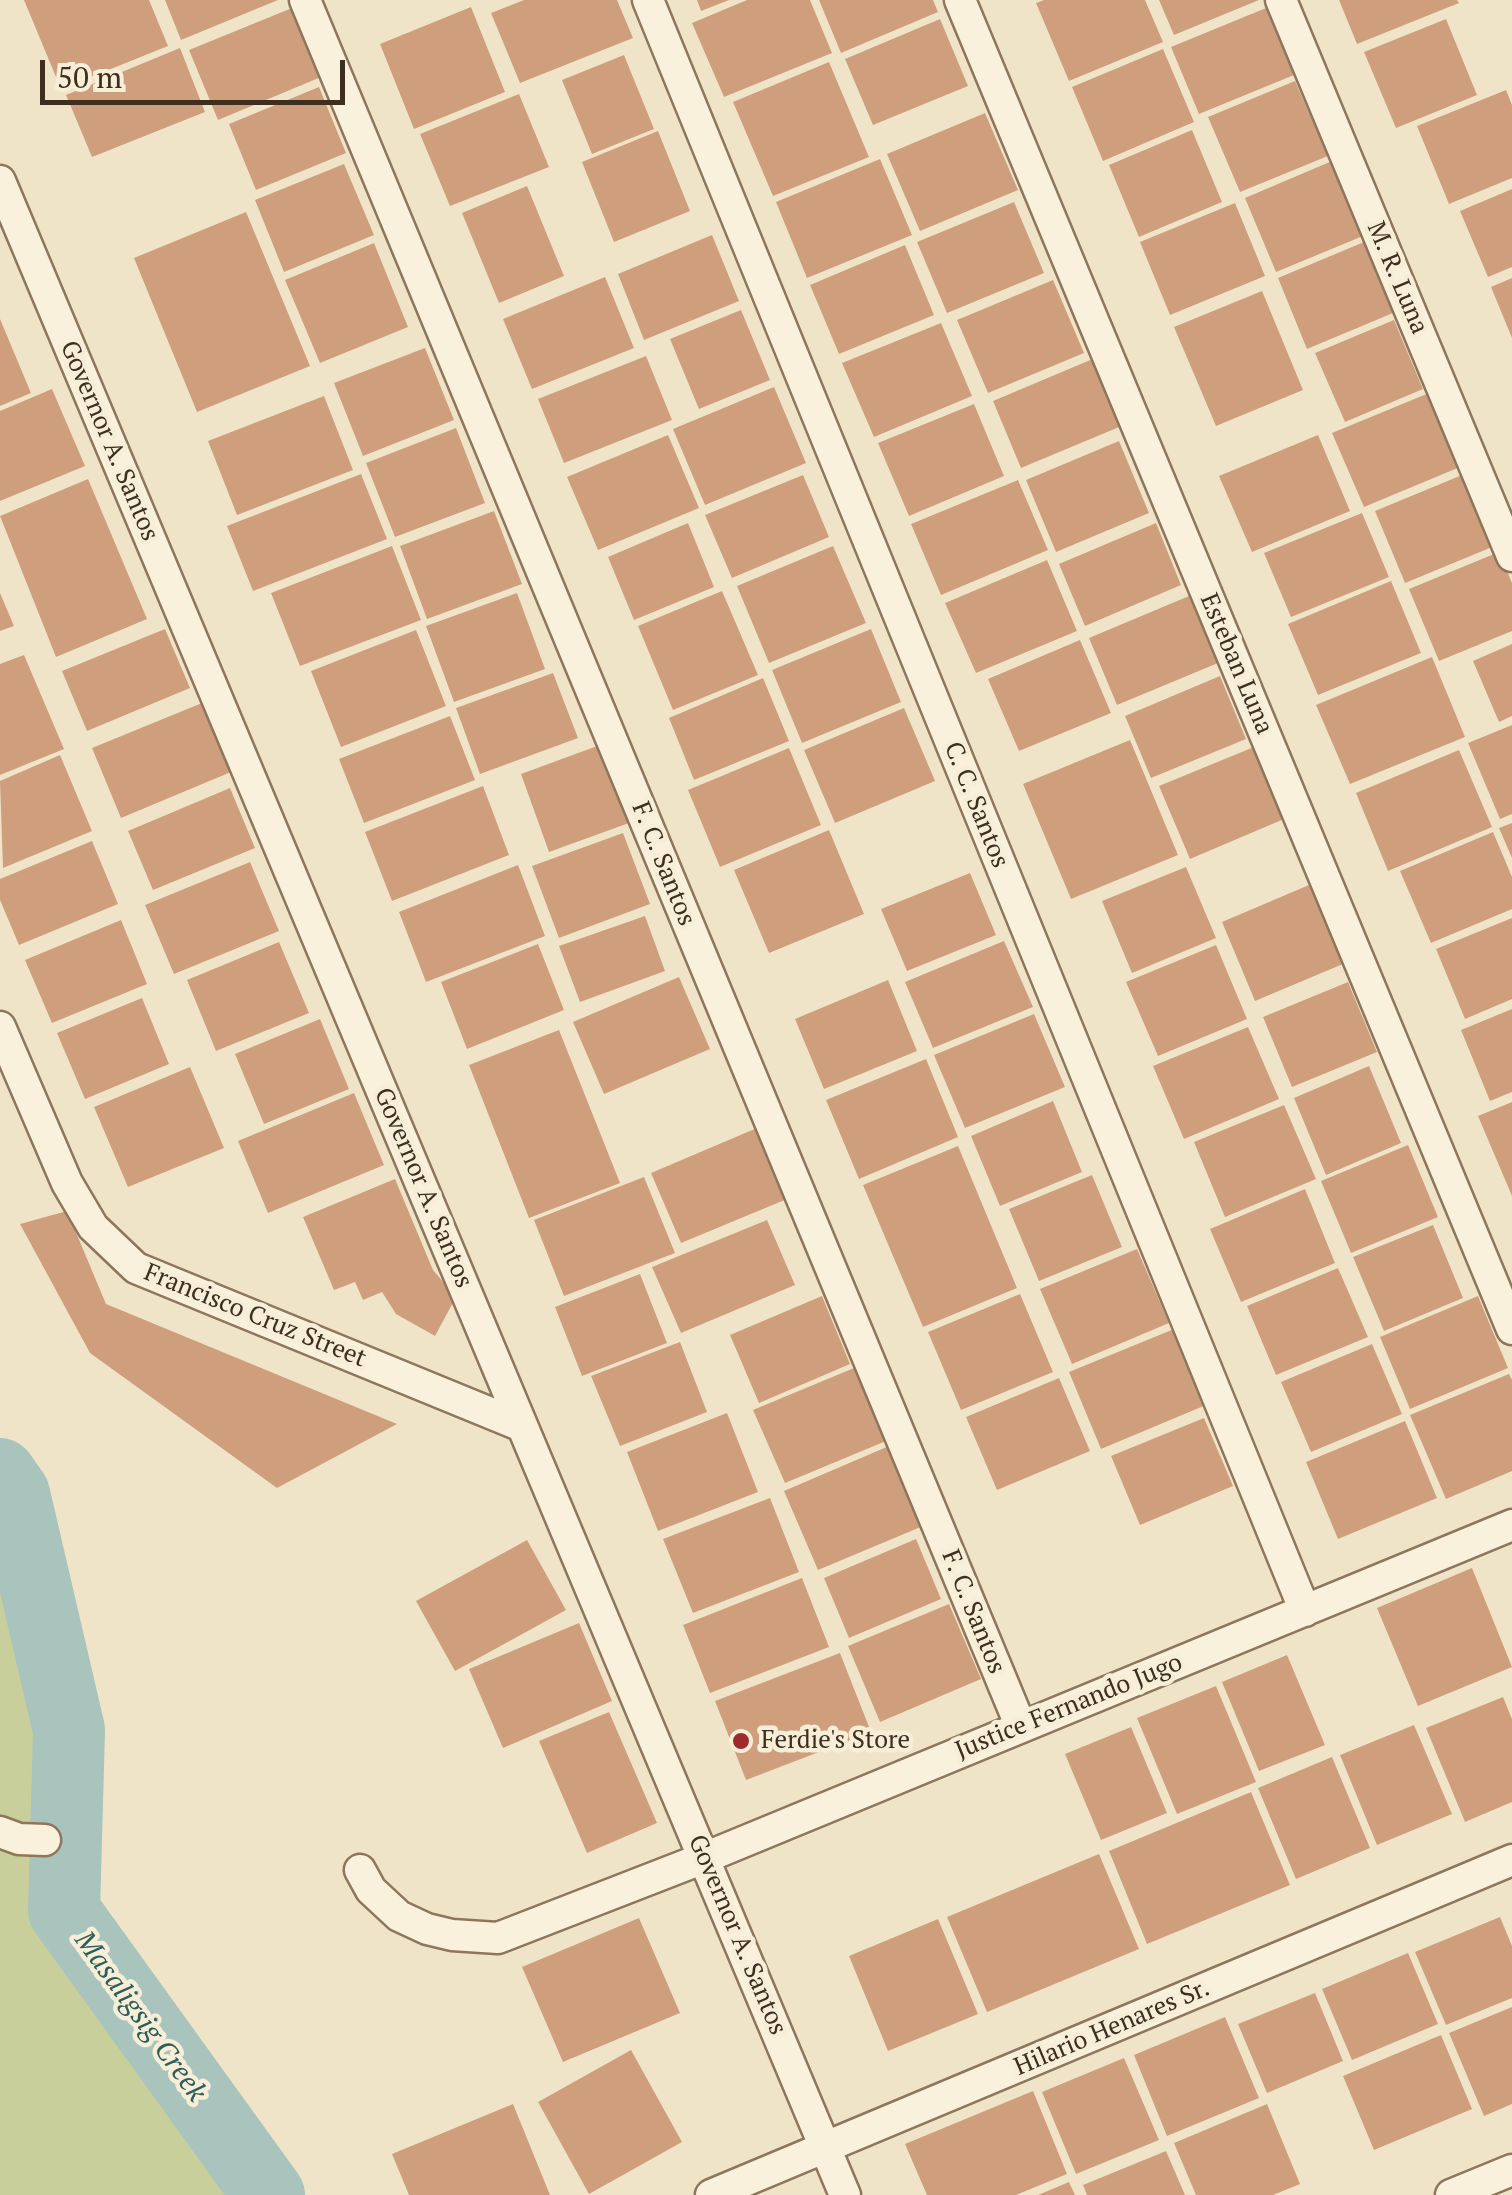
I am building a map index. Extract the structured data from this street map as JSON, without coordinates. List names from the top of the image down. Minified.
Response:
{"streets":{"street":["M. R. Luna","Governor A. Santos","Esteban Luna","C. C. Santos","F. C. Santos","Francisco Cruz Street","Justice Fernando Jugo","Hilario Henares Sr."]},"crossings":[["Governor A. Santos","Francisco Cruz Street"],["Governor A. Santos","Justice Fernando Jugo"],["Governor A. Santos","Hilario Henares Sr."],["C. C. Santos","Justice Fernando Jugo"],["F. C. Santos","Justice Fernando Jugo"]],"water":["Masaligsig Creek"],"places":["Ferdie's Store"],"scale_bar":"50 m"}
